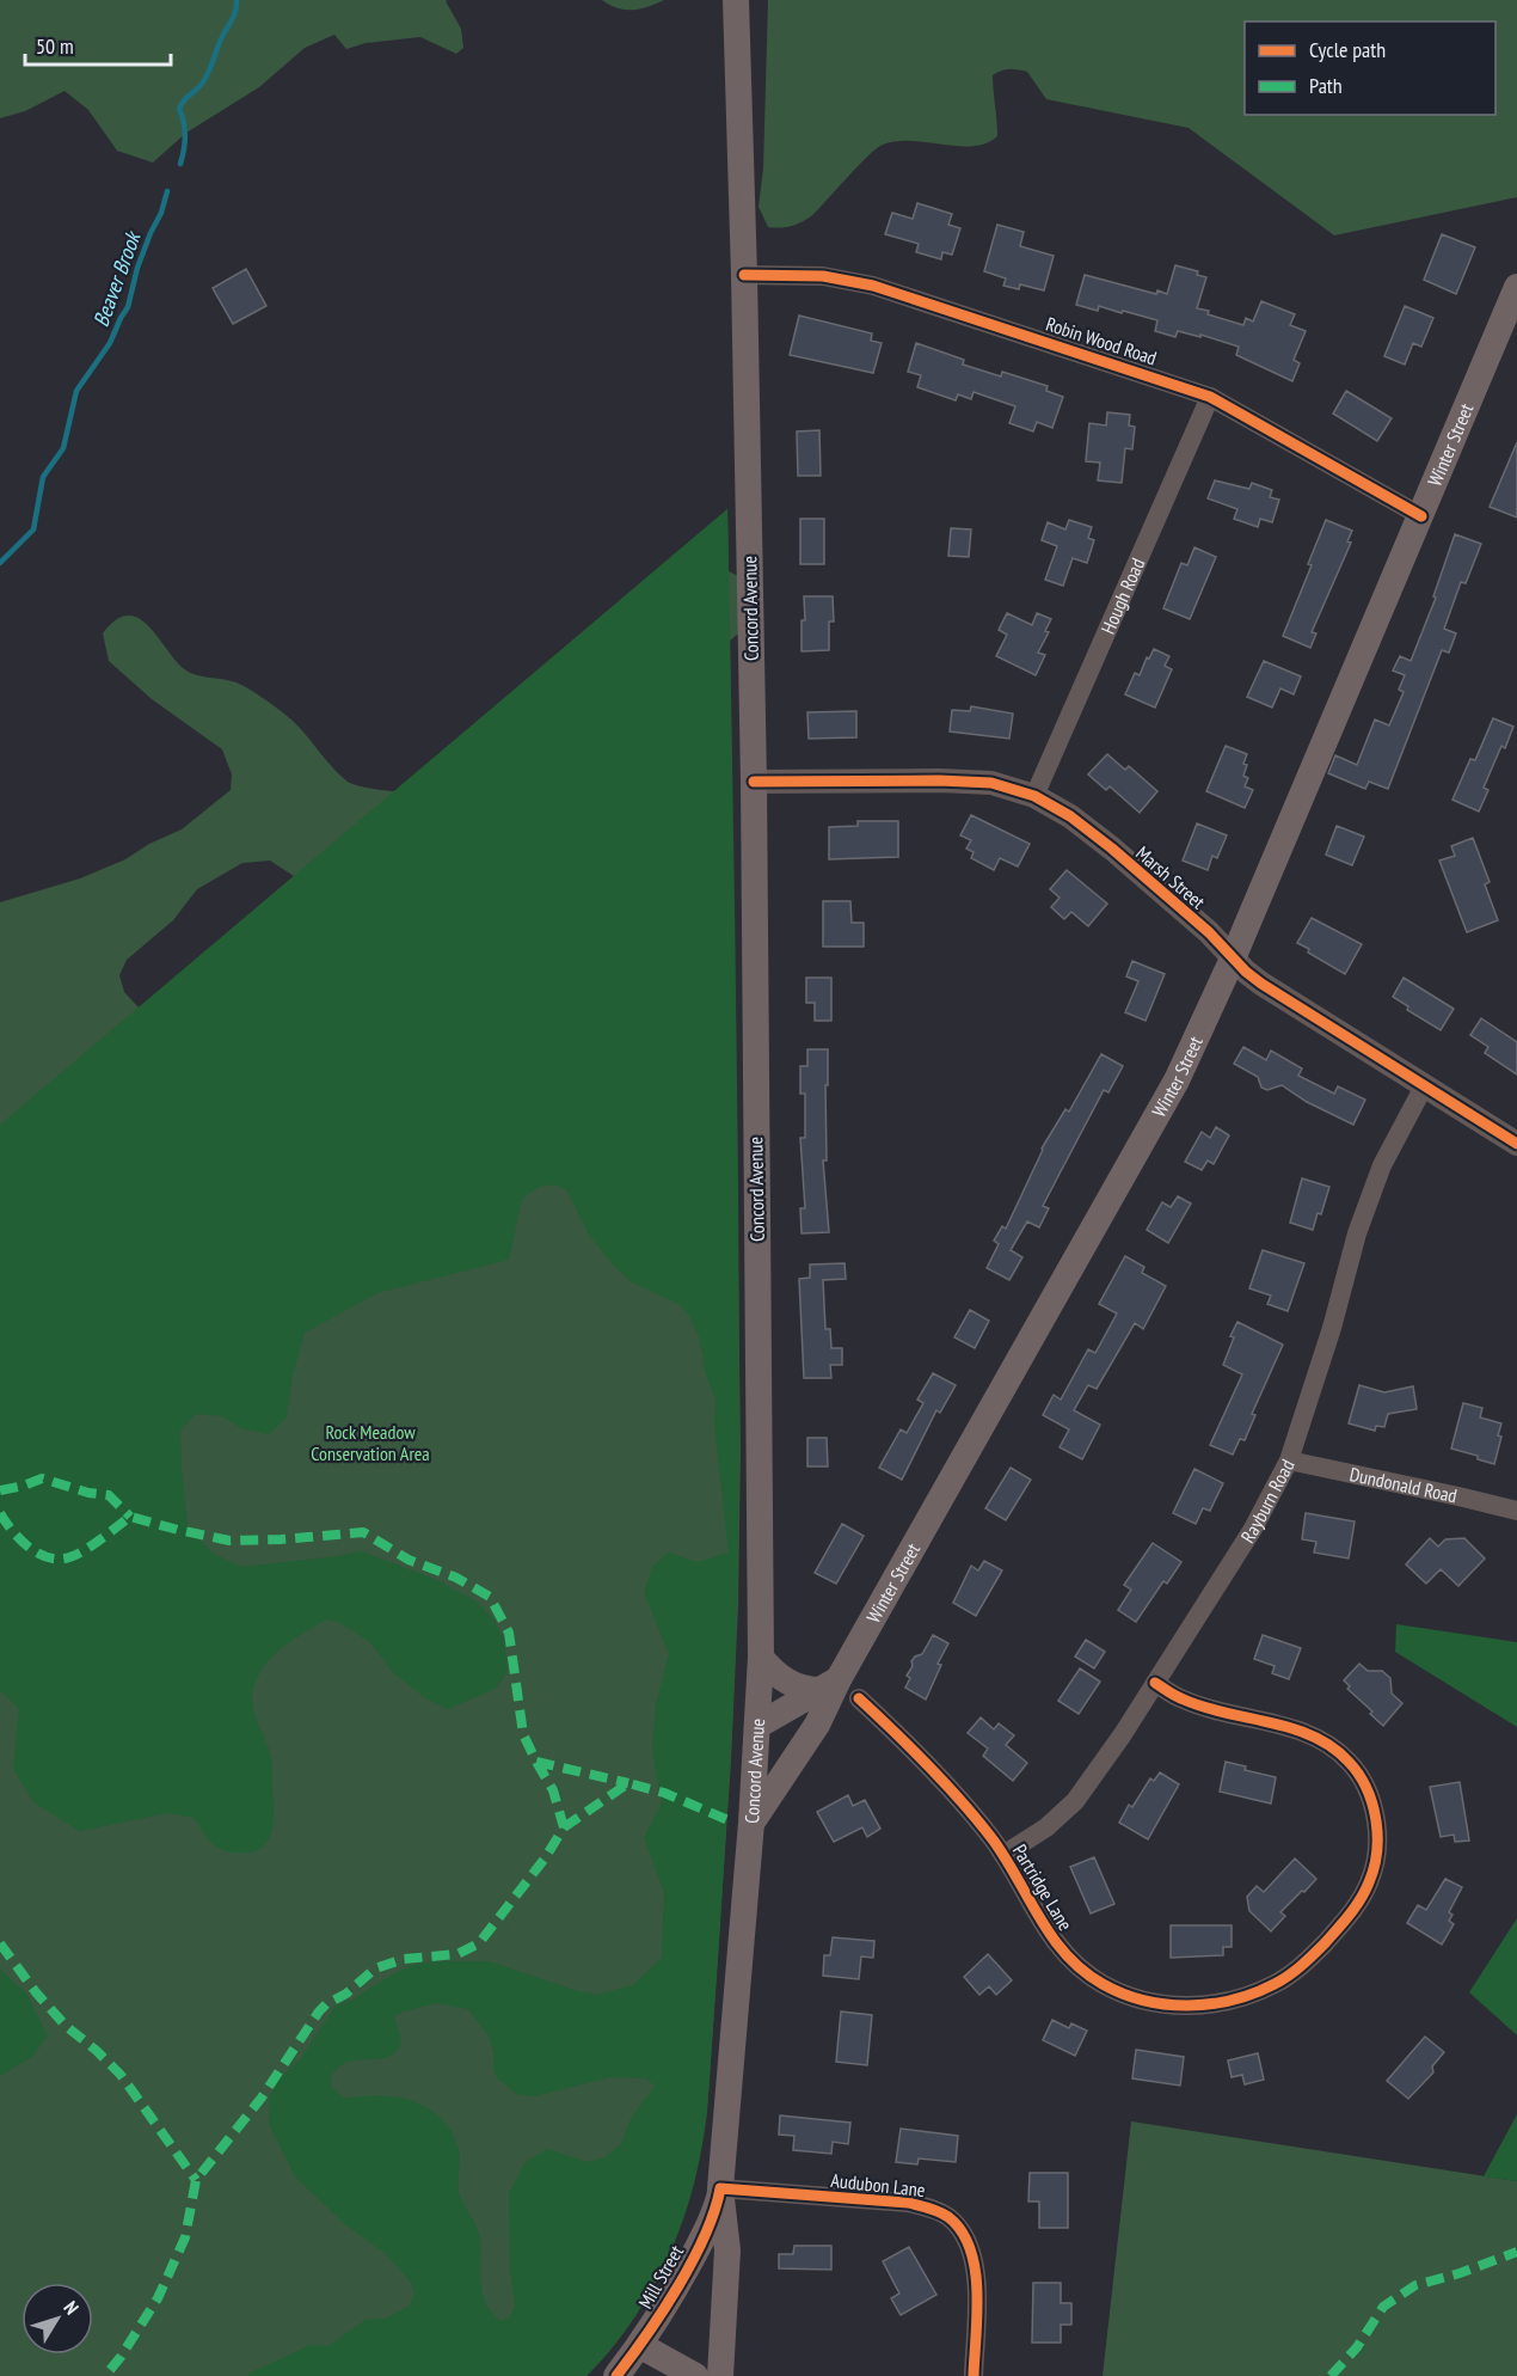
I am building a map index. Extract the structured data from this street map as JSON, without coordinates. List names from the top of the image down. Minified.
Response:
{"streets":{"main road":["Winter Street","Concord Avenue","Mill Street"],"street":["Robin Wood Road","Hough Road","Marsh Street","Dundonald Road","Rayburn Road","Partridge Lane","Audubon Lane"]},"crossings":[["Robin Wood Road","Winter Street"],["Robin Wood Road","Hough Road"],["Robin Wood Road","Concord Avenue"],["Winter Street","Concord Avenue"],["Winter Street","Marsh Street"],["Hough Road","Marsh Street"],["Concord Avenue","Marsh Street"],["Concord Avenue","Audubon Lane"],["Concord Avenue","Mill Street"],["Marsh Street","Rayburn Road"],["Dundonald Road","Rayburn Road"],["Rayburn Road","Partridge Lane"],["Audubon Lane","Mill Street"]],"water":["Beaver Brook"],"parks":["Rock Meadow Conservation Area"],"legend":["Cycle path","Path"],"scale_bar":"50 m","north":"top right"}
